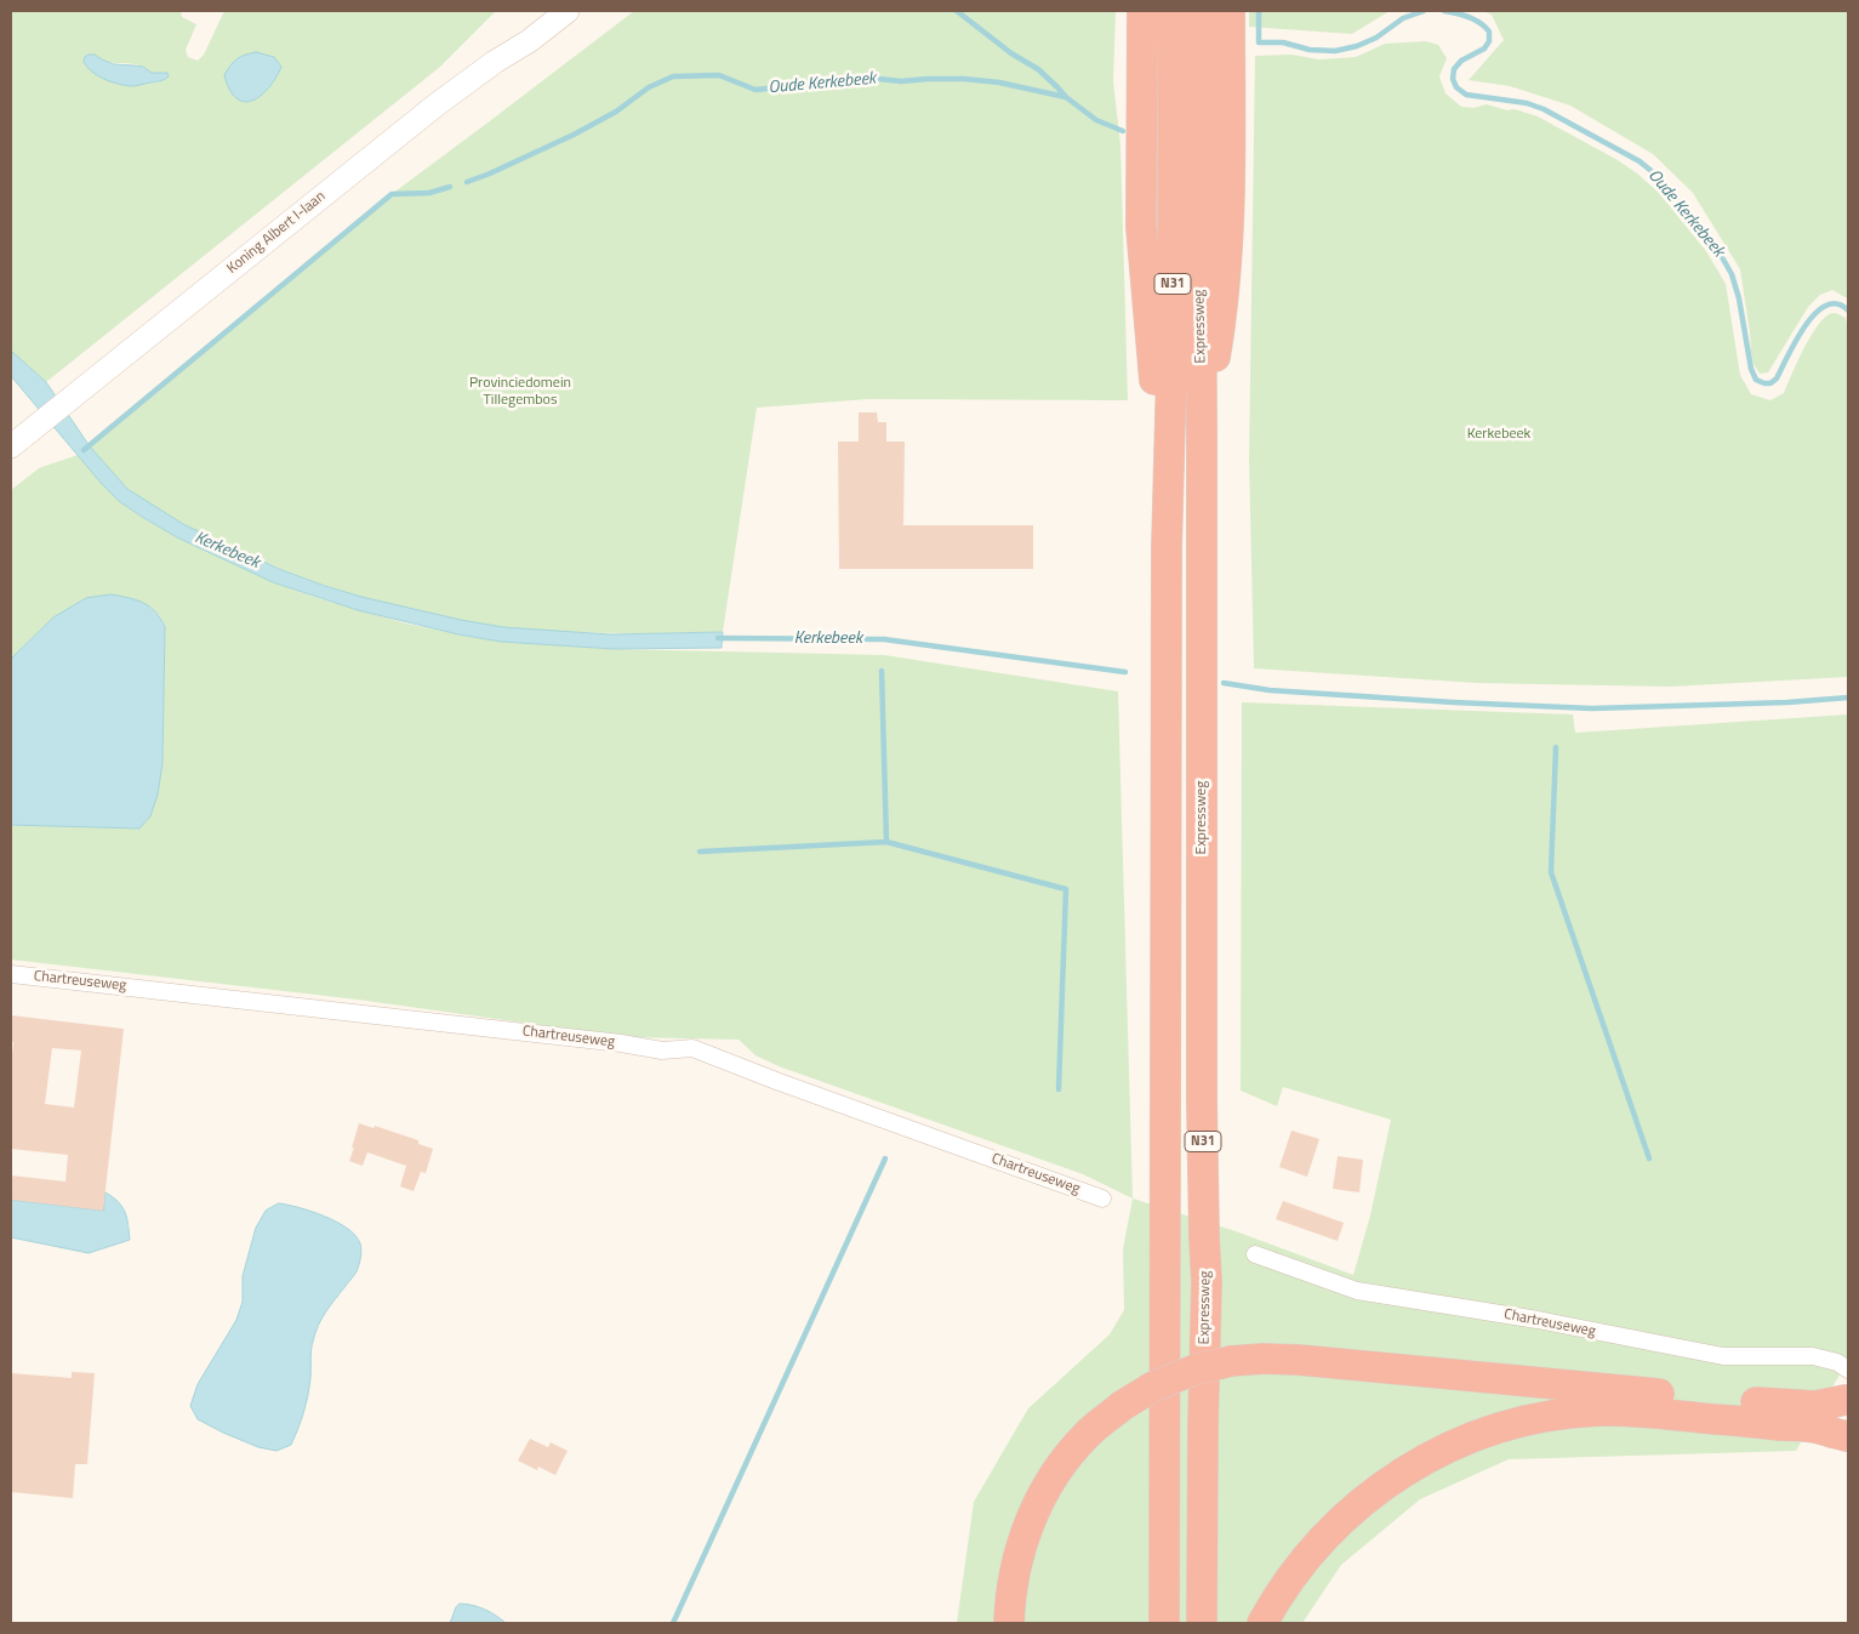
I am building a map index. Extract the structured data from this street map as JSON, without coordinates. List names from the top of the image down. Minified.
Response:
{"streets":{"highway":["N31","Expressweg"],"main road":["Koning Albert I-laan"],"street":["Chartreuseweg"]},"crossings":[["N31","Expressweg"]],"water":["Oude Kerkebeek","Kerkebeek"],"parks":["Provinciedomein Tillegembos","Kerkebeek"]}
